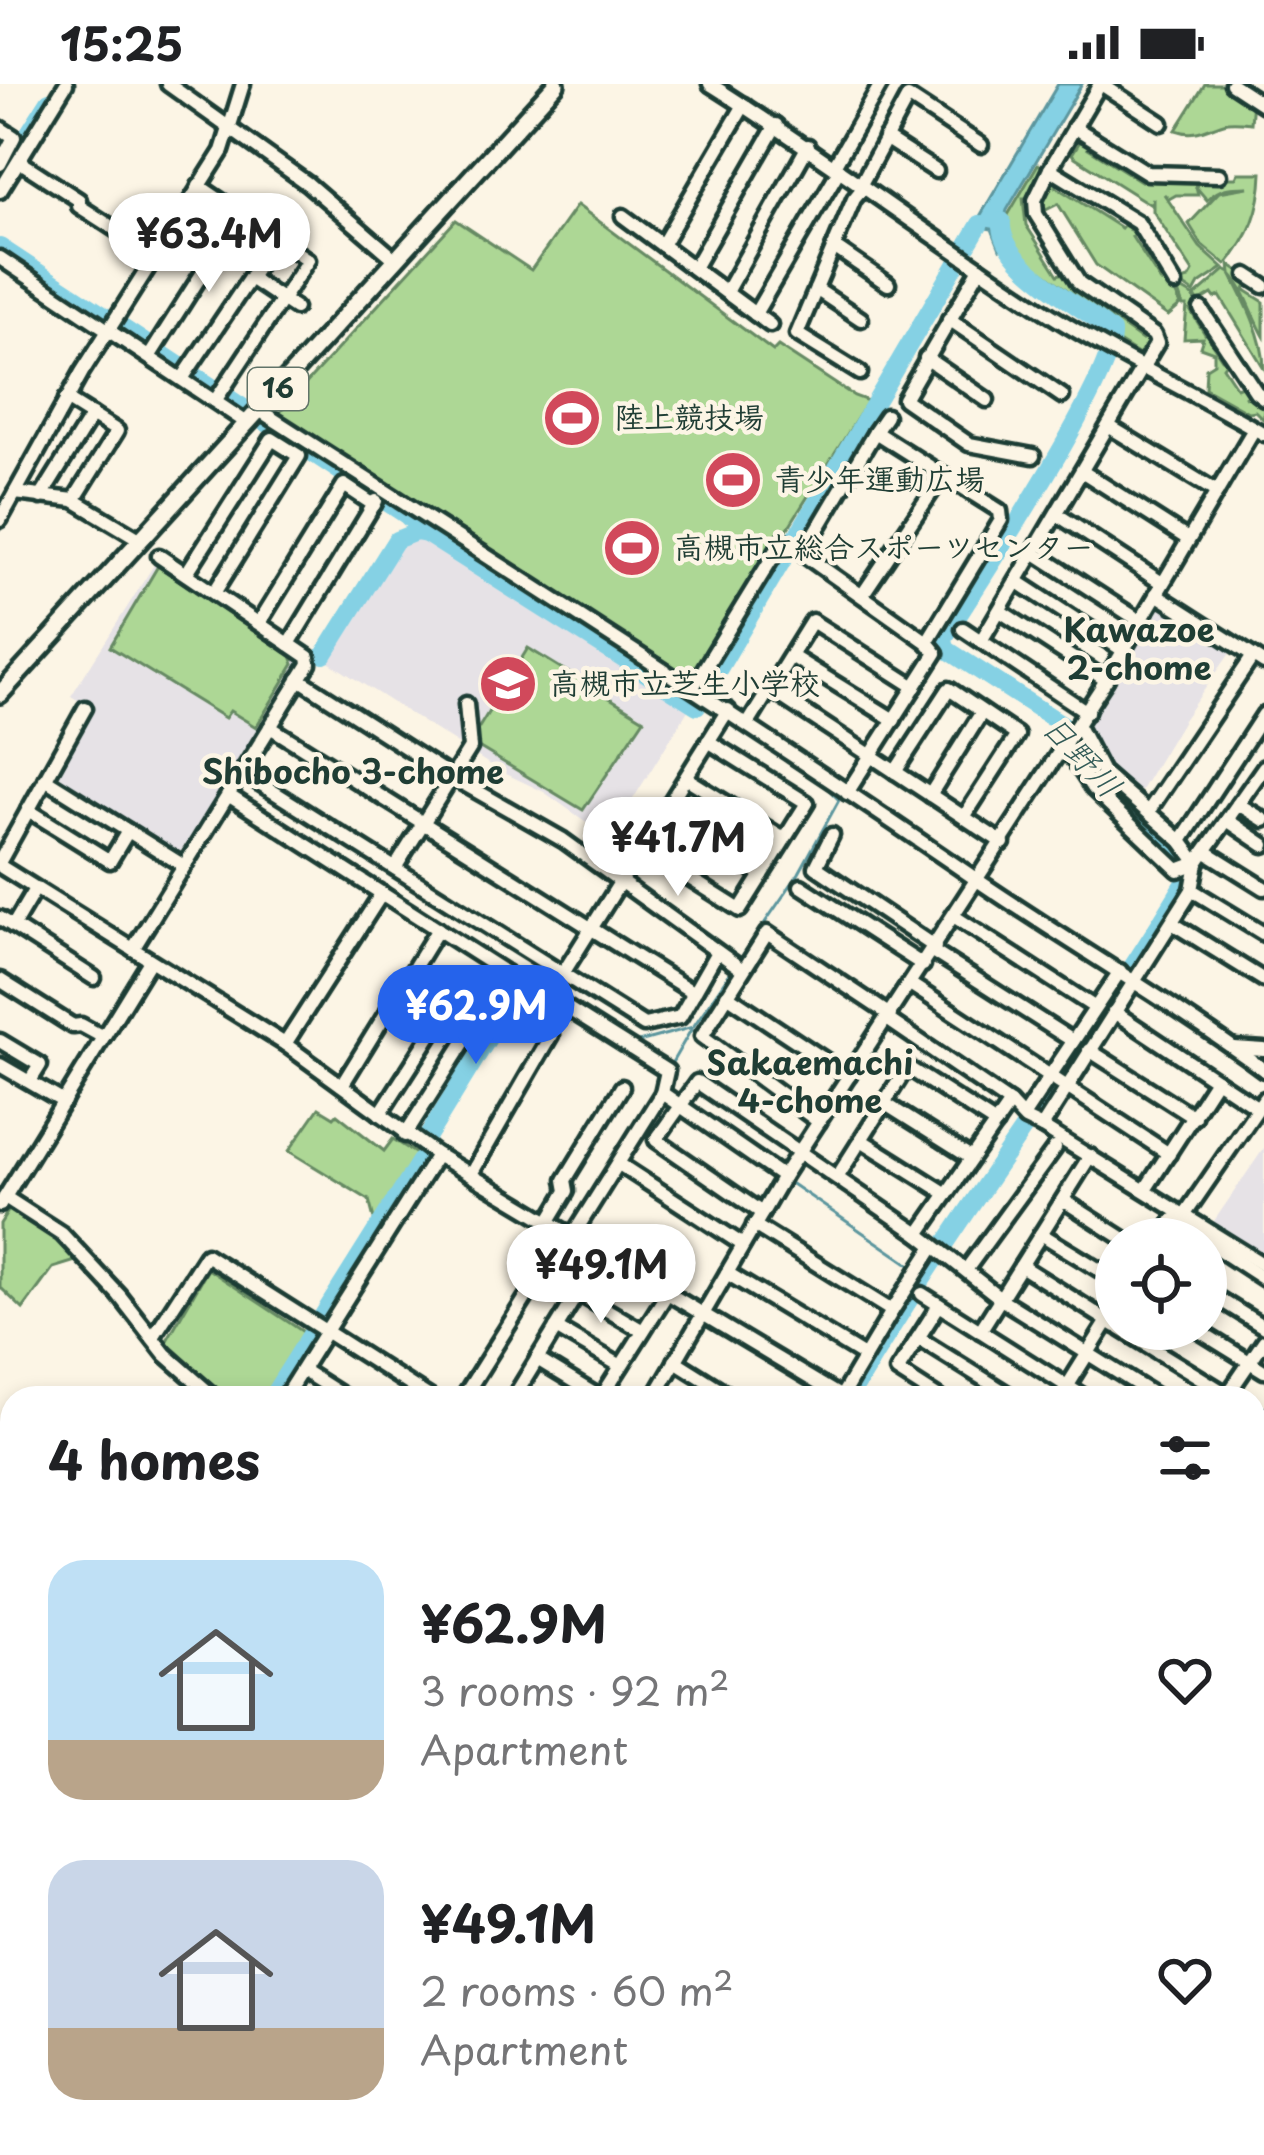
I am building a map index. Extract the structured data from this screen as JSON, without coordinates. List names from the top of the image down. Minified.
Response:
{"streets":{"main road":["16"]},"districts":["Kawazoe 2-chome","Shibocho 3-chome","Sakaemachi 4-chome"],"water":["日野川"],"places":{"sports":["陸上競技場","青少年運動広場","高槻市立総合スポーツセンター"],"school or university":["高槻市立芝生小学校"]},"page":{"status":"15:25","price":["¥63.4M","¥41.7M","¥62.9M","¥49.1M"],"heading":"4 homes","list":[{"name":"¥62.9M","note":"3 rooms · 92 m² · Apartment"},{"name":"¥49.1M","note":"2 rooms · 60 m² · Apartment"}]}}
